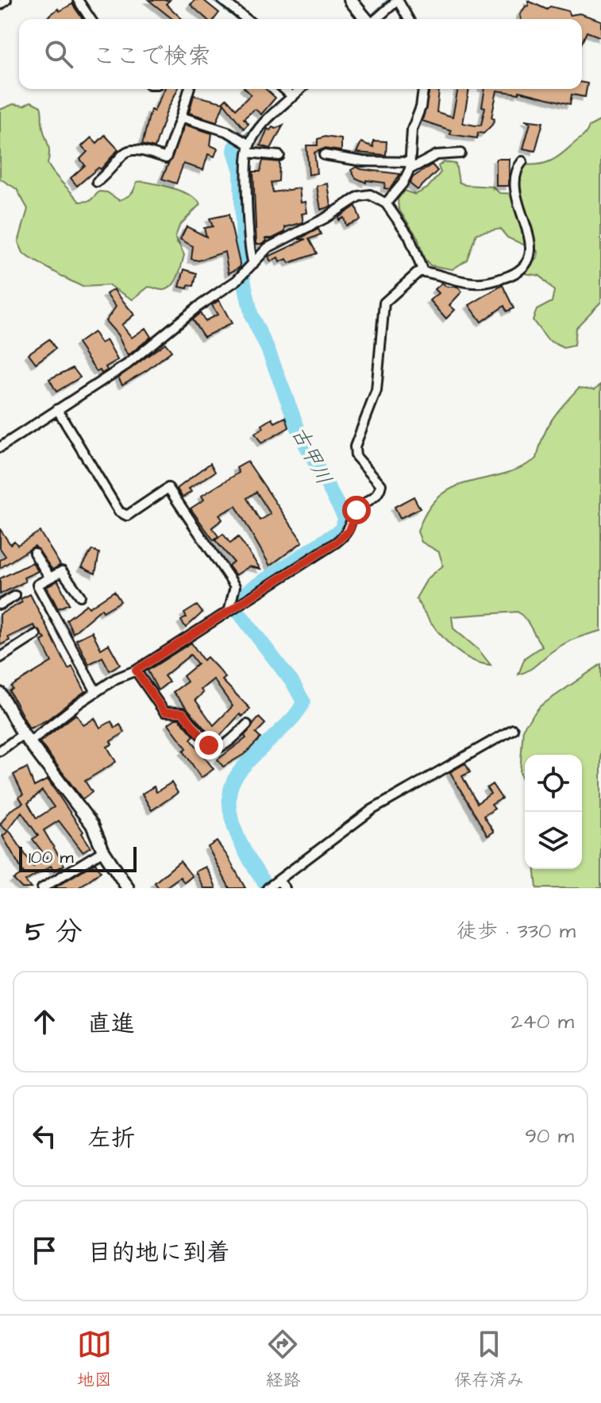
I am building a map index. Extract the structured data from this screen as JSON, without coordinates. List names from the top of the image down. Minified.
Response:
{"water":["古甲川"],"scale_bar":"100 m","page":{"search":"ここで検索","scale":"100 m","heading":["5 分","徒歩 · 330 m"],"list":[["直進","240 m"],["左折","90 m"],"目的地に到着"],"nav":["地図","経路","保存済み"]}}
